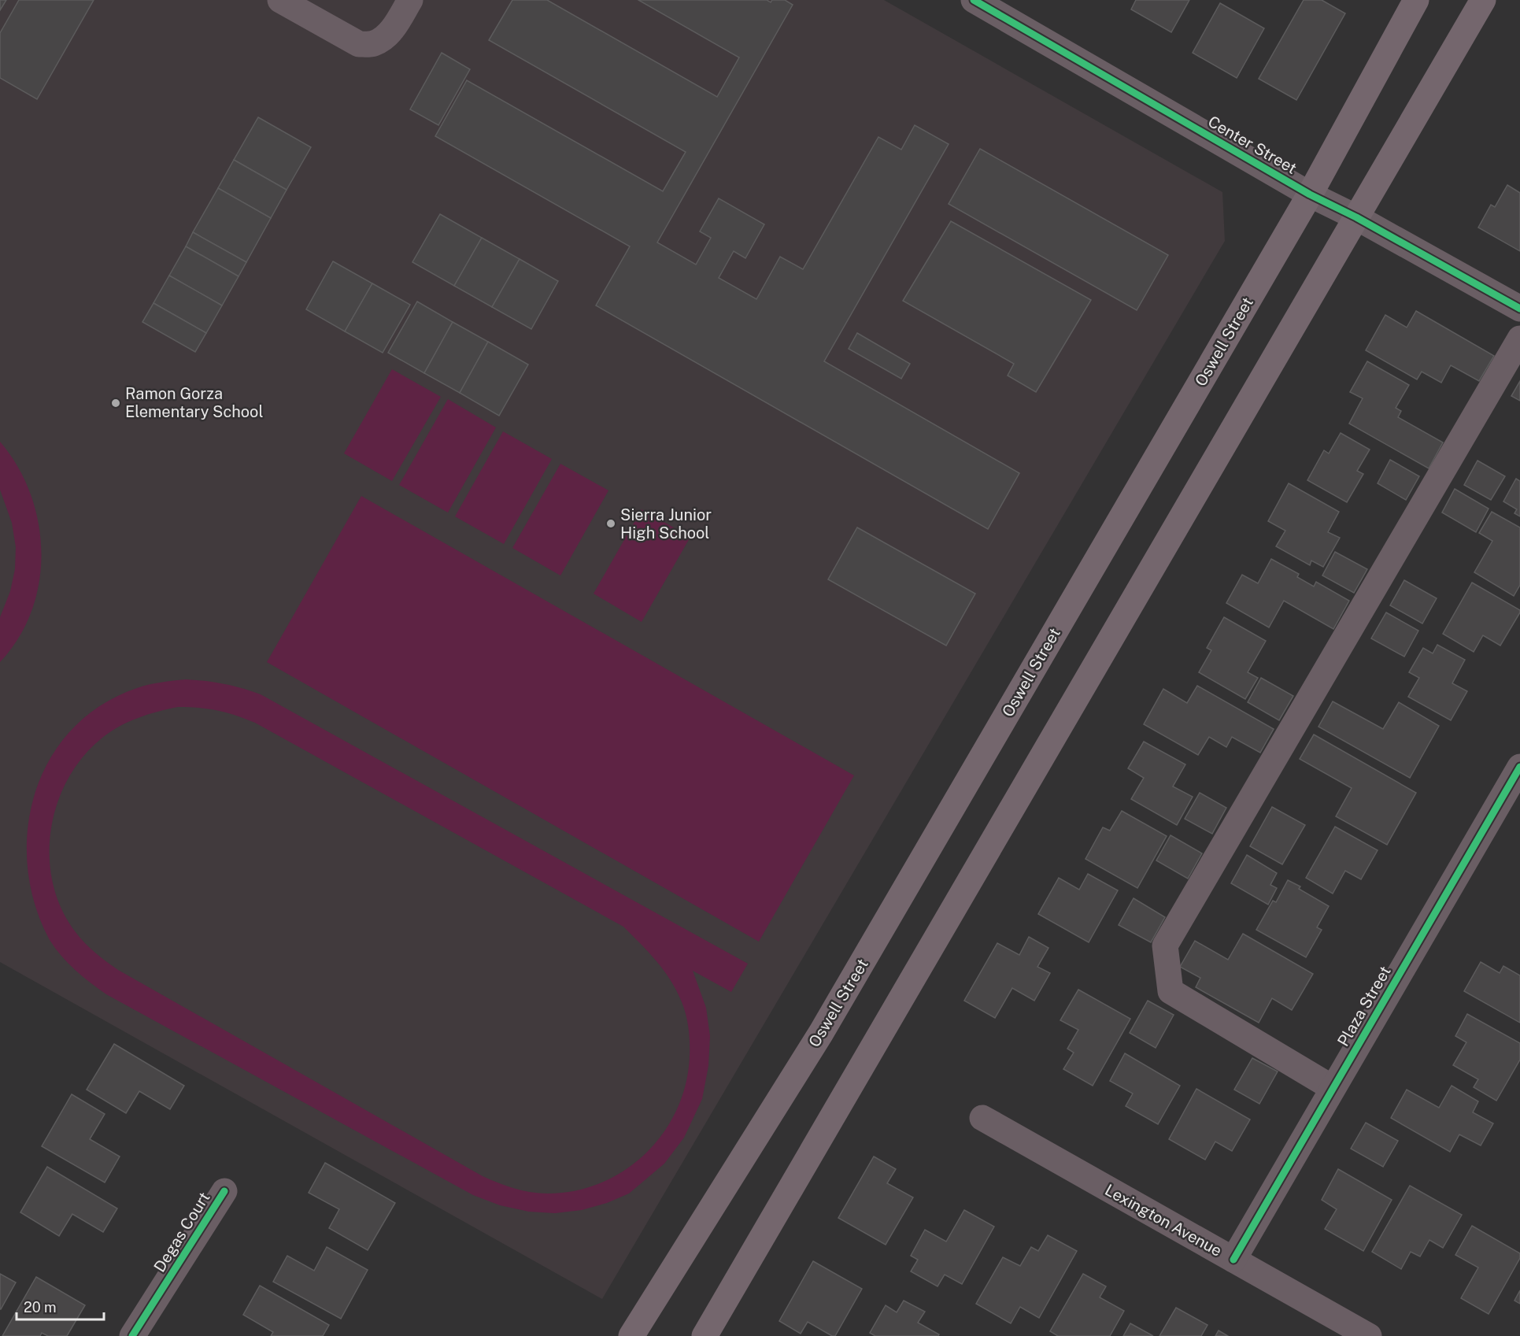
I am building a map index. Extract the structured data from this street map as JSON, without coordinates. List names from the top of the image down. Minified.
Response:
{"streets":{"main road":["Oswell Street"],"street":["Center Street","Plaza Street","Lexington Avenue","Degas Court"]},"crossings":[["Center Street","Oswell Street"],["Plaza Street","Lexington Avenue"]],"places":["Ramon Gorza Elementary School","Sierra Junior High School"],"scale_bar":"20 m"}
